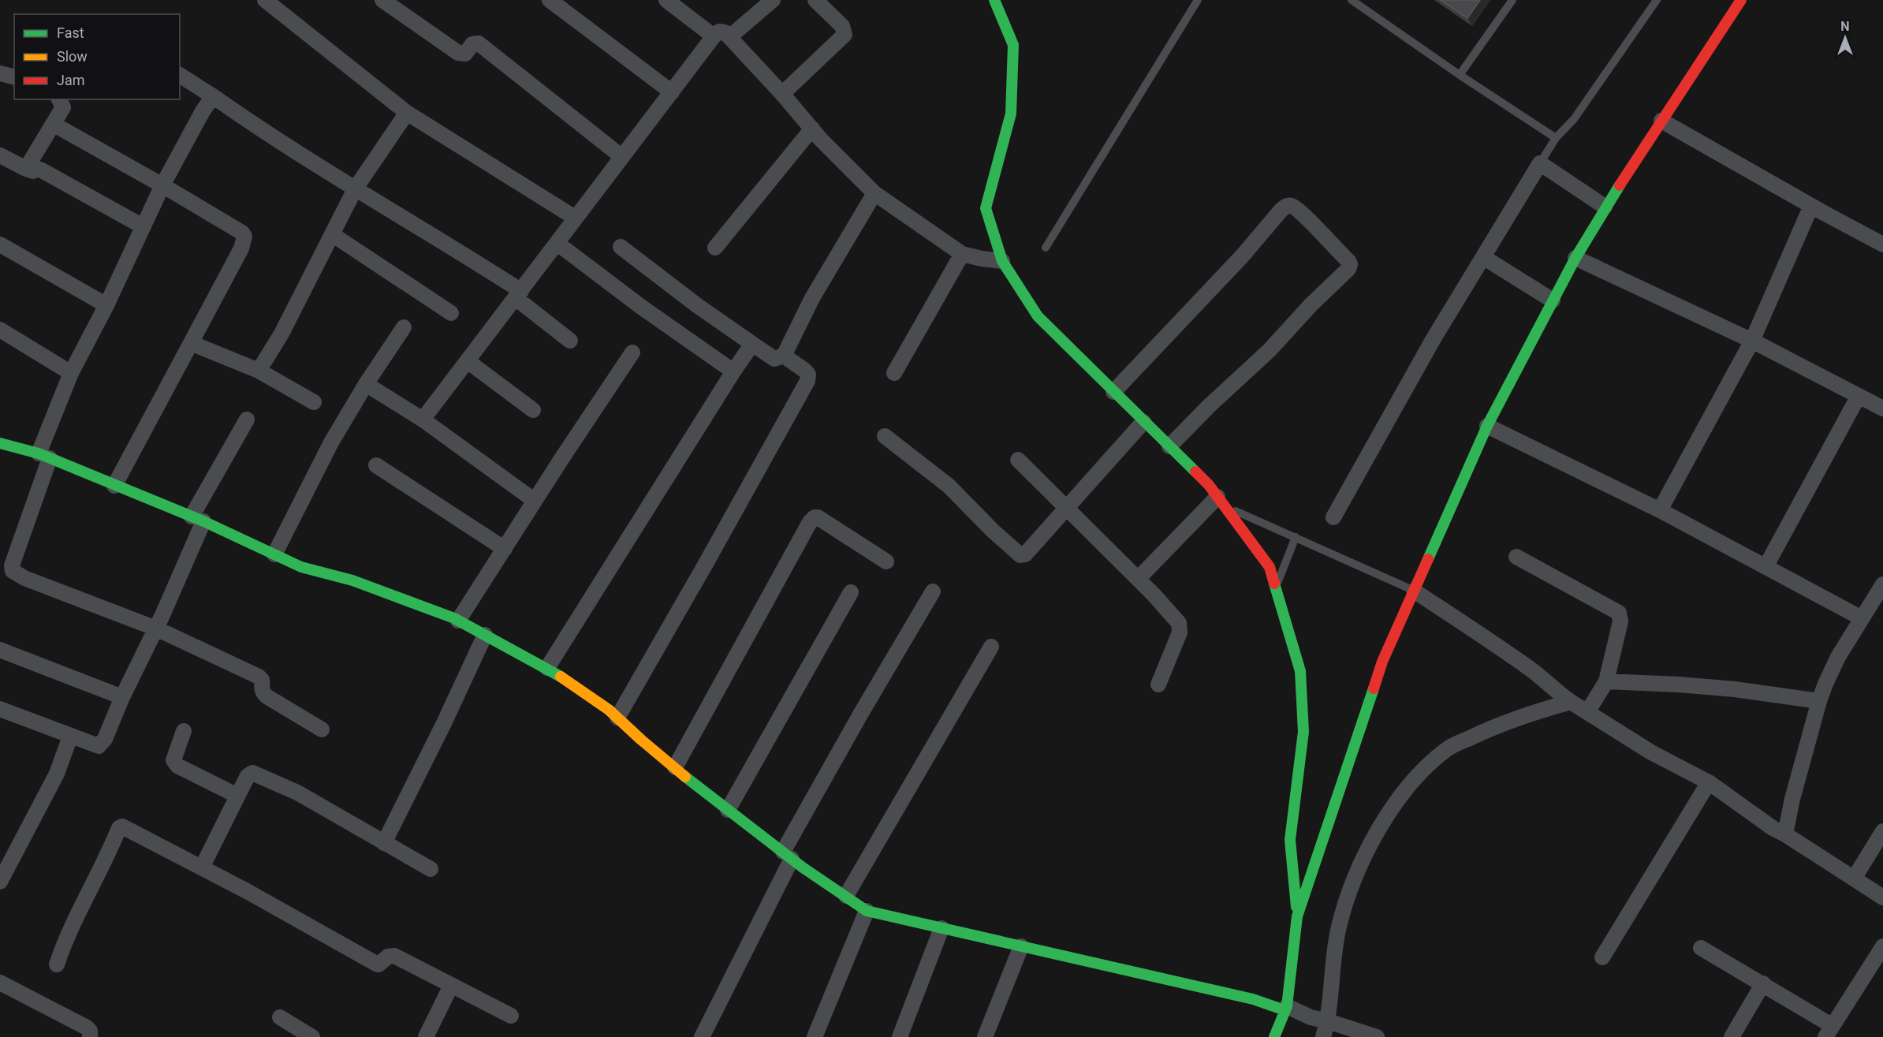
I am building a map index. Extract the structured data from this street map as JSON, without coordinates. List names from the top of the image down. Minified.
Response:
{"legend":["Fast","Slow","Jam"],"north":"top"}
